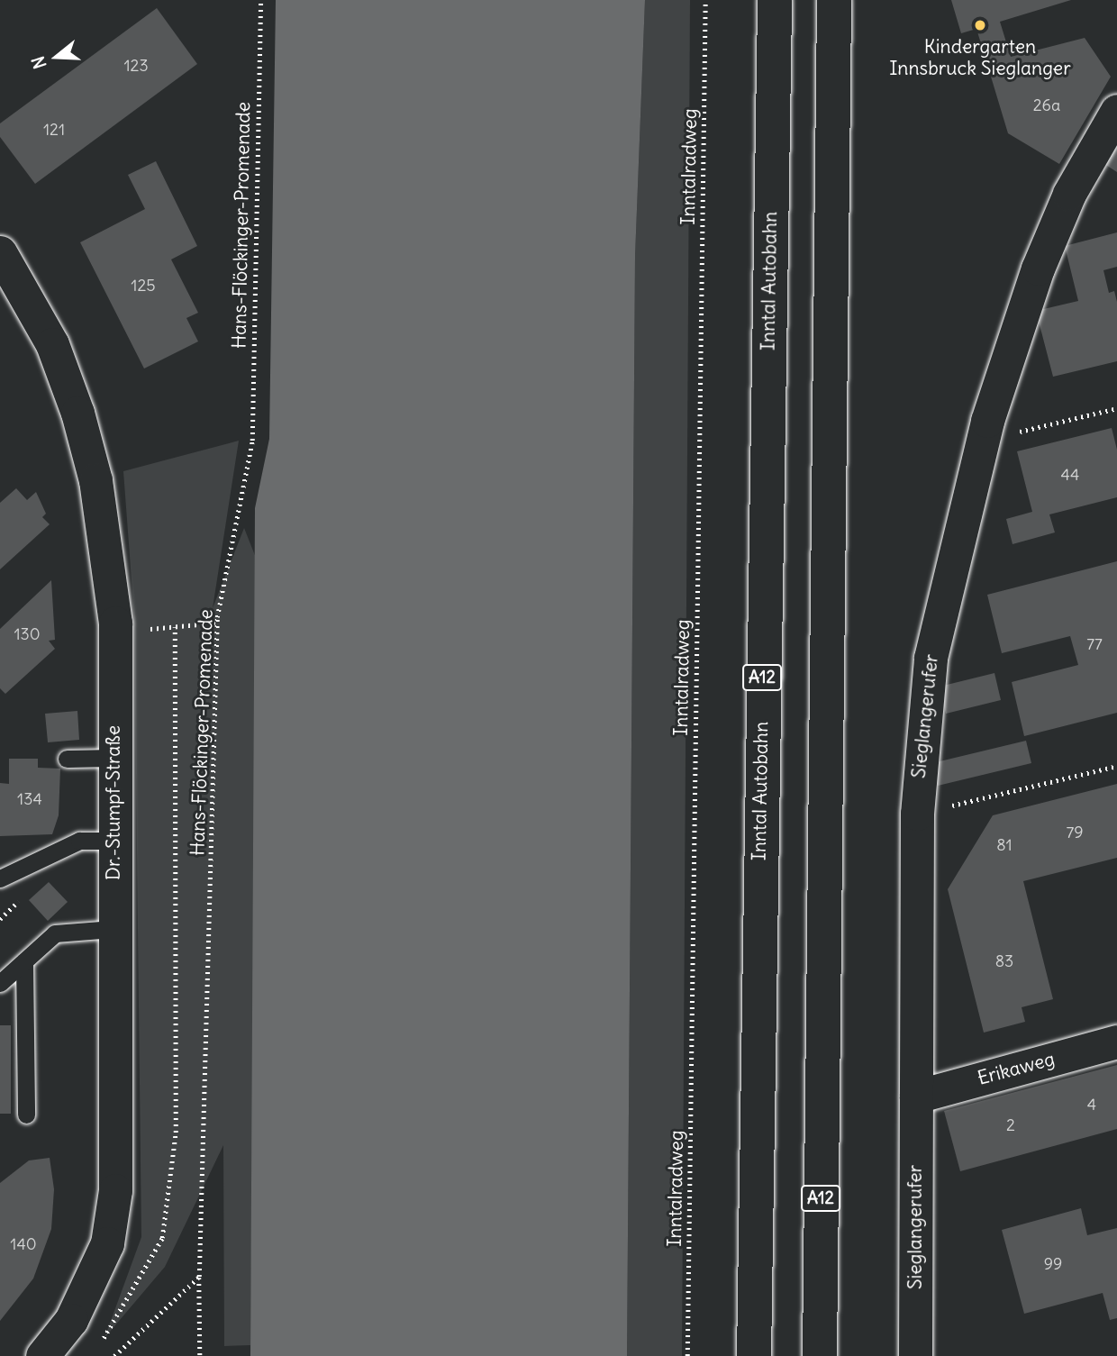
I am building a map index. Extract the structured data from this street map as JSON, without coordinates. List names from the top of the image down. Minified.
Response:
{"streets":{"highway":["Inntal Autobahn","A12"],"street":["Sieglangerufer","Dr.-Stumpf-Straße","Erikaweg"],"path":["Inntalradweg","Hans-Flöckinger-Promenade"]},"crossings":[["Sieglangerufer","Erikaweg"]],"places":["Kindergarten Innsbruck Sieglanger"],"house_numbers":["123","26a","121","125","44","130","77","134","79","81","83","4","2","140","99"],"north":"left"}
